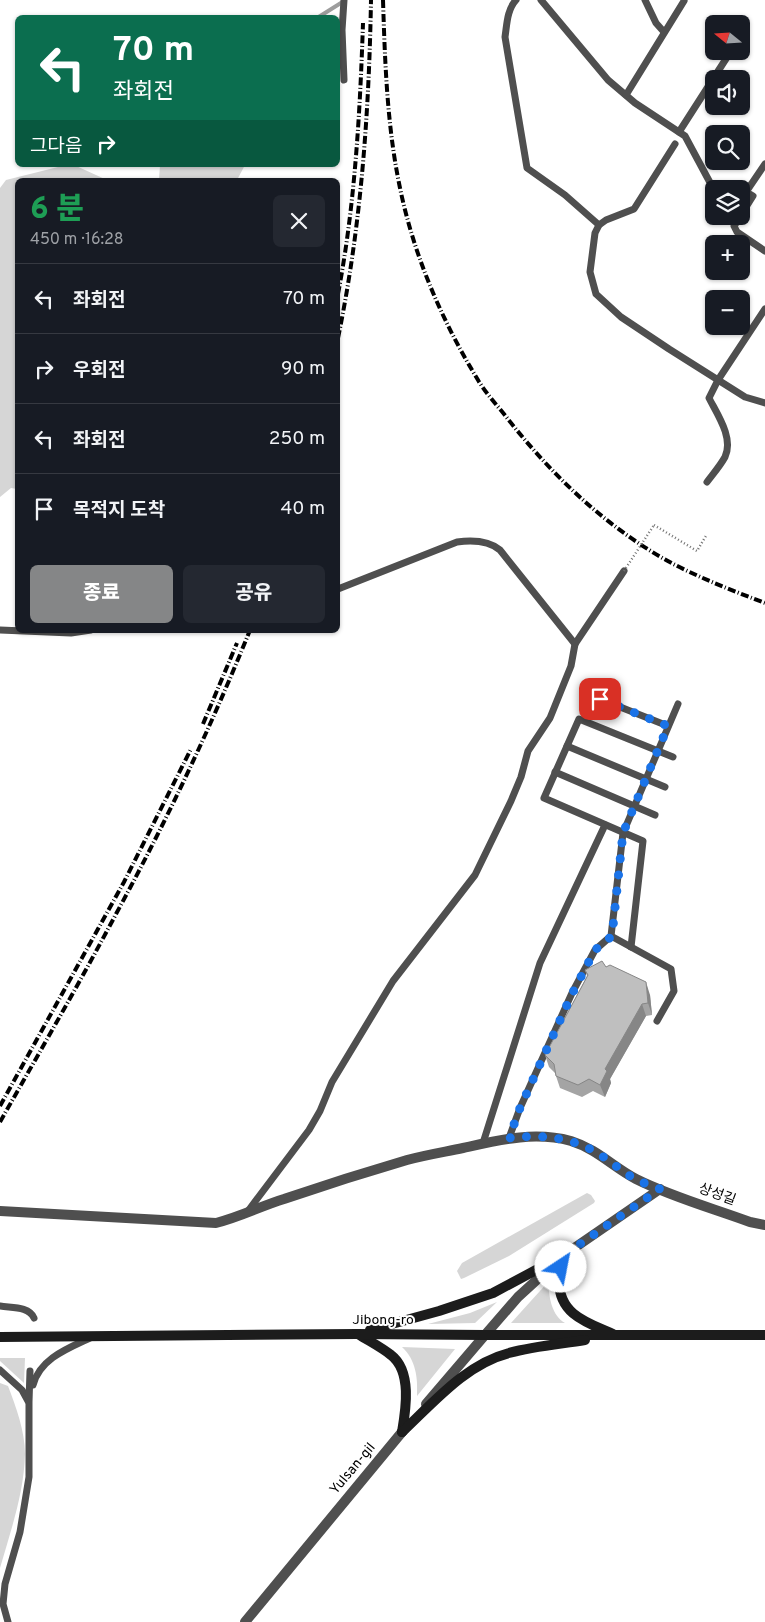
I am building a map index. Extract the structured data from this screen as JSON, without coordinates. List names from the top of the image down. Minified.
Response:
{"streets":{"main road":["Jibong-ro"],"street":["상성길","Yulsan-gil"]},"crossings":[["상성길","Yulsan-gil"],["Jibong-ro","Yulsan-gil"]],"north":"left","page":{"map_buttons":["+","−"],"turn":["70 m","좌회전"],"then":"그다음","heading":["6 분","450 m · 16:28"],"list":[{"name":"좌회전","value":"70 m"},{"name":"우회전","value":"90 m"},{"name":"좌회전","value":"250 m"},{"name":"목적지 도착","value":"40 m"}],"buttons":["종료","공유"]}}
